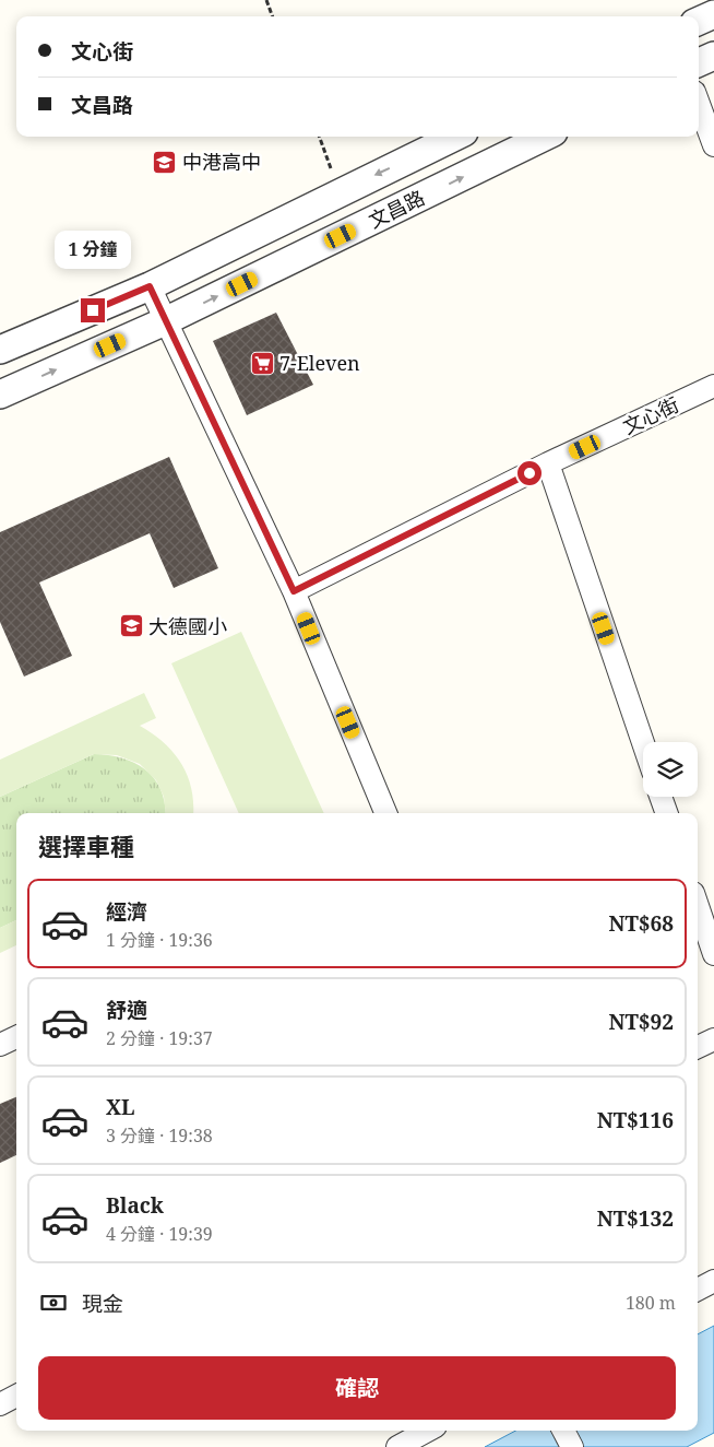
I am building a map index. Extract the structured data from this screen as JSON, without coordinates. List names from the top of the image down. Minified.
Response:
{"streets":{"street":["文昌路","文心街"]},"places":{"school or university":["中港高中","大德國小"],"supermarket":["7-Eleven"]},"page":{"banner":["文心街","文昌路"],"bubble":"1 分鐘","heading":"選擇車種","list":[{"name":"經濟","note":"1 分鐘 · 19:36","value":"NT$68"},{"name":"舒適","note":"2 分鐘 · 19:37","value":"NT$92"},{"name":"XL","note":"3 分鐘 · 19:38","value":"NT$116"},{"name":"Black","note":"4 分鐘 · 19:39","value":"NT$132"}],"pay":["現金","180 m"],"buttons":"確認"}}
